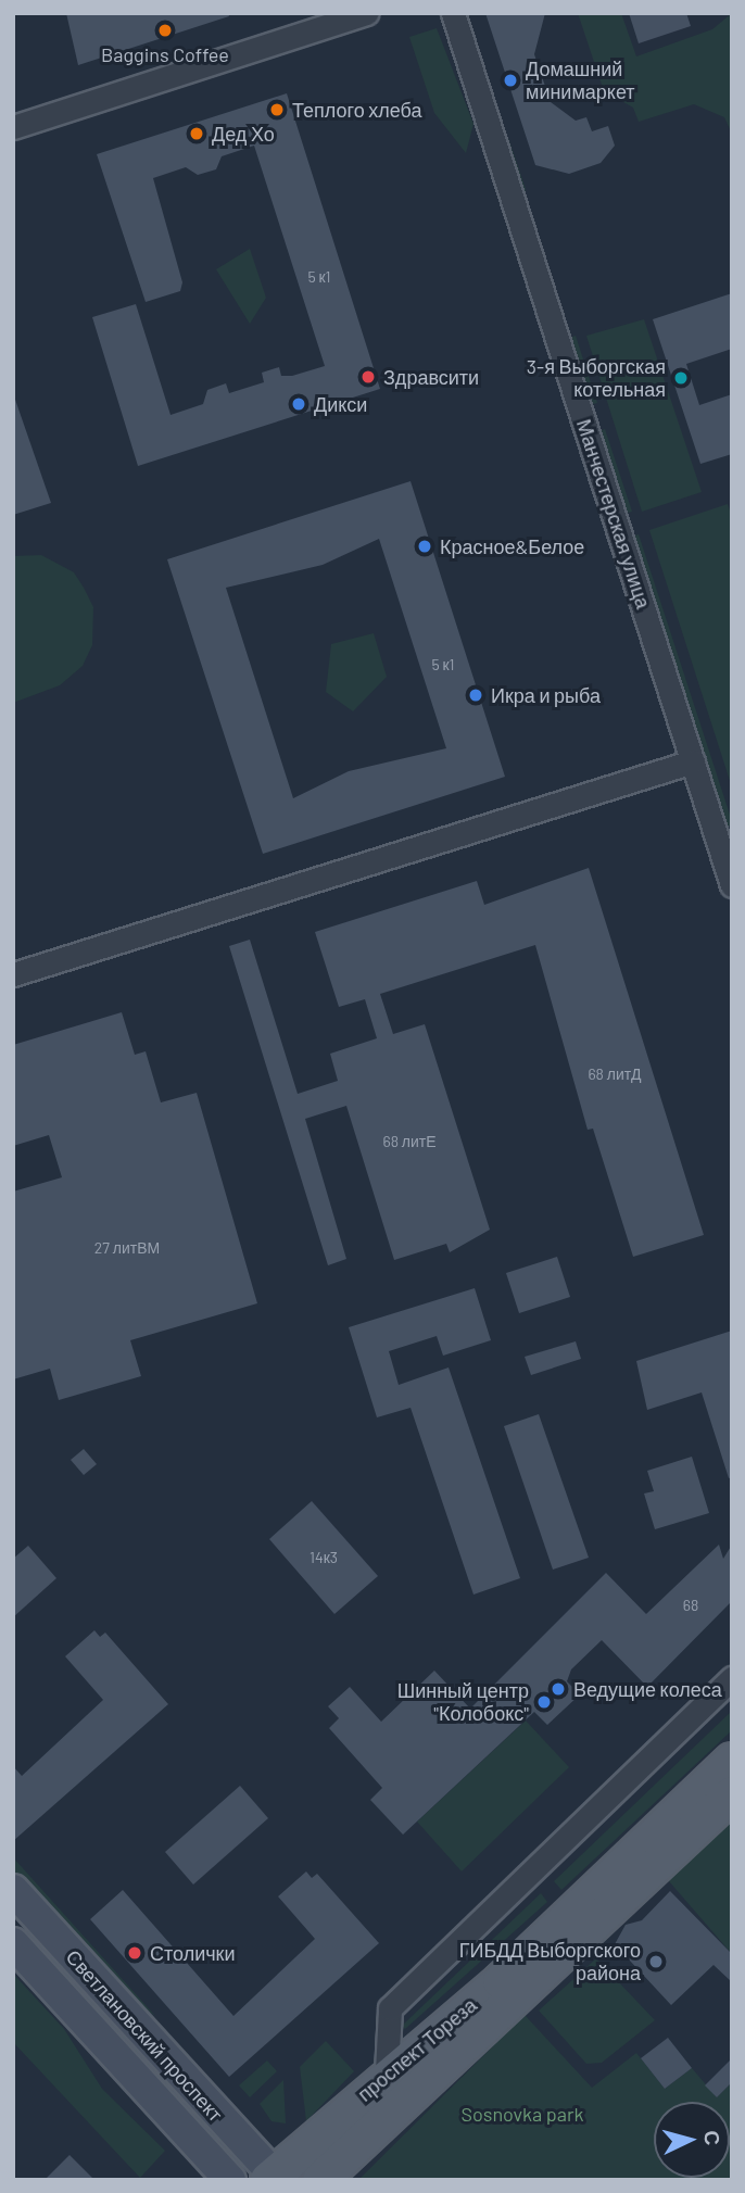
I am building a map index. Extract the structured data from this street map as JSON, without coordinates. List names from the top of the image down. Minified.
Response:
{"streets":{"main road":["Светлановский проспект","проспект Тореза"],"street":["Манчестерская улица"]},"crossings":[["Светлановский проспект","проспект Тореза"]],"parks":["Sosnovka park"],"places":["Baggins Coffee","Домашний минимаркет","Теплого хлеба","Дед Хо","Здравсити","3-я Выборгская котельная","Дикси","Красное&Белое","Икра и рыба","Ведущие колеса","Шинный центр \"Колобокс\"","Столички","ГИБДД Выборгского района"],"house_numbers":["5 к1","5 к1","68 литД","68 литЕ","27 литВМ","14к3","68"],"north":"right"}
